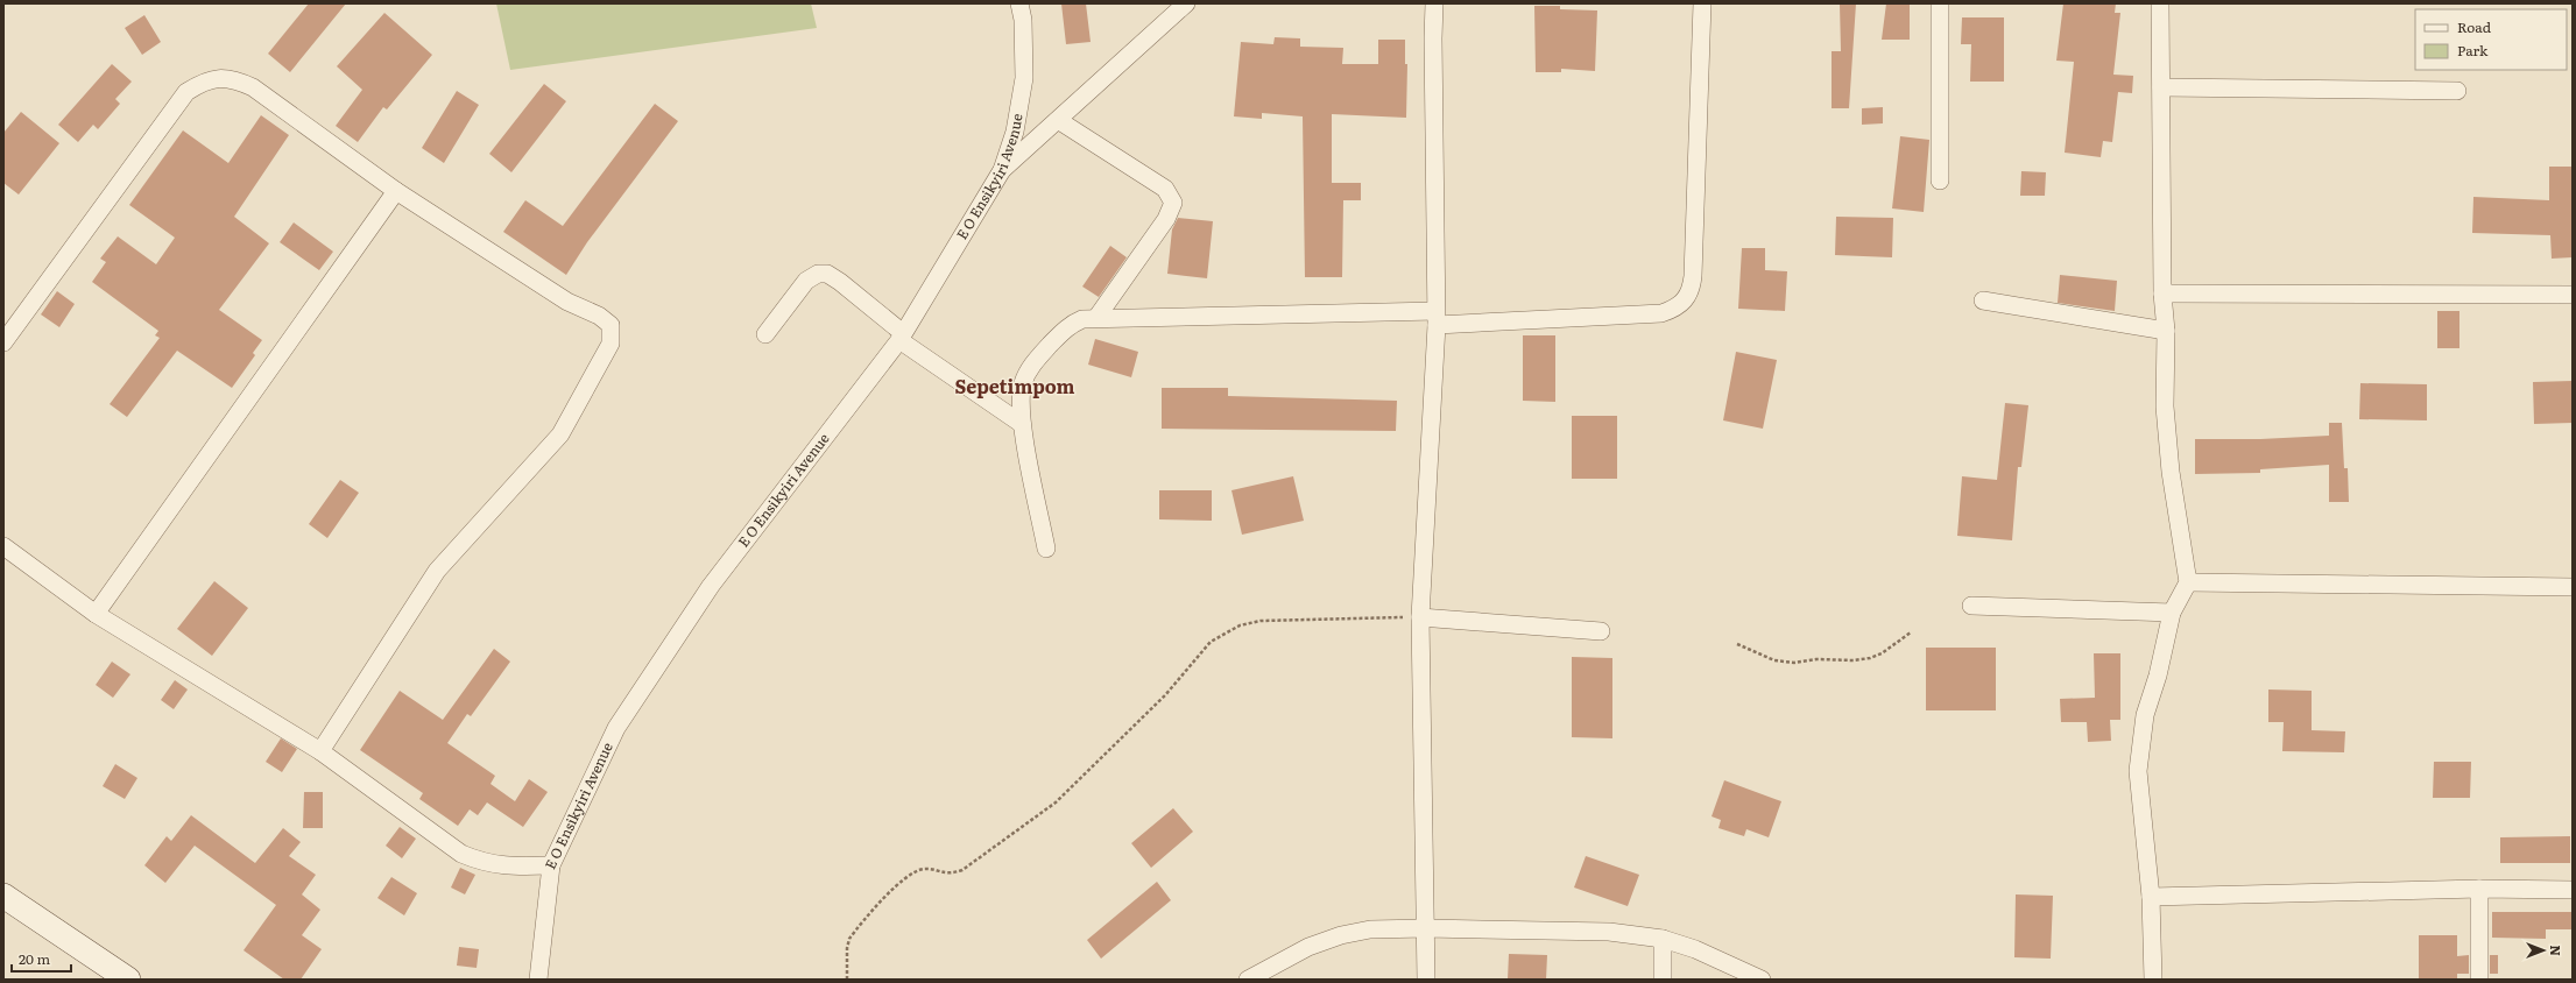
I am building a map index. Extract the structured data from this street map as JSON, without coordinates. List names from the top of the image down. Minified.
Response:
{"streets":{"street":["E O Ensikyiri Avenue"]},"districts":["Sepetimpom"],"legend":["Road","Park"],"scale_bar":"20 m","north":"right"}
